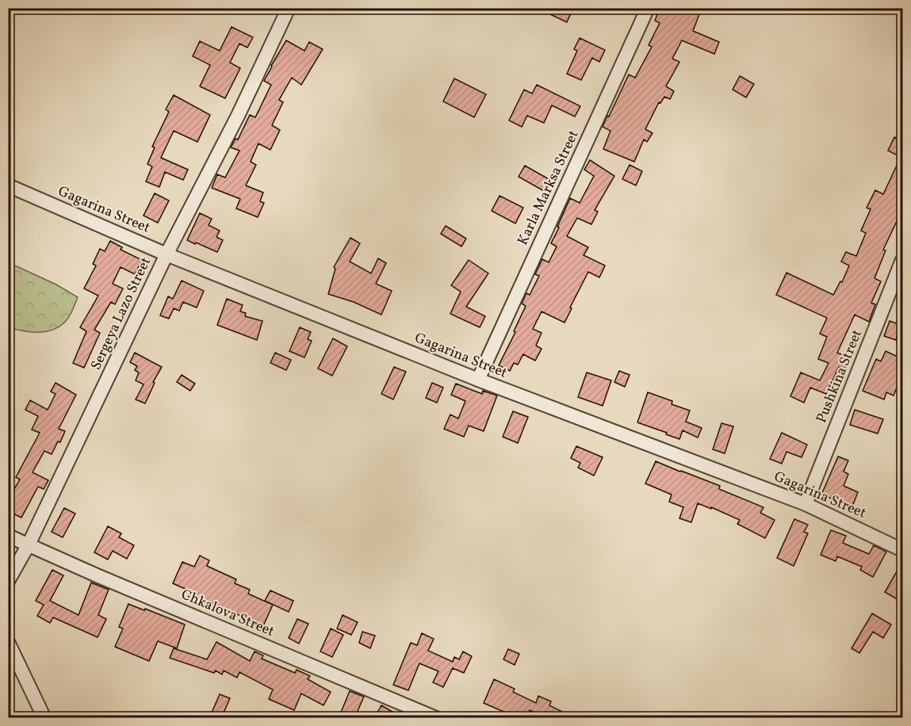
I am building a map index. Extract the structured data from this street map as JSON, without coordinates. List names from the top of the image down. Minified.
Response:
{"streets":{"street":["Karla Marksa Street","Gagarina Street","Sergeya Lazo Street","Pushkina Street","Chkalova Street"]},"crossings":[["Karla Marksa Street","Gagarina Street"],["Gagarina Street","Sergeya Lazo Street"],["Gagarina Street","Pushkina Street"],["Sergeya Lazo Street","Chkalova Street"]]}
